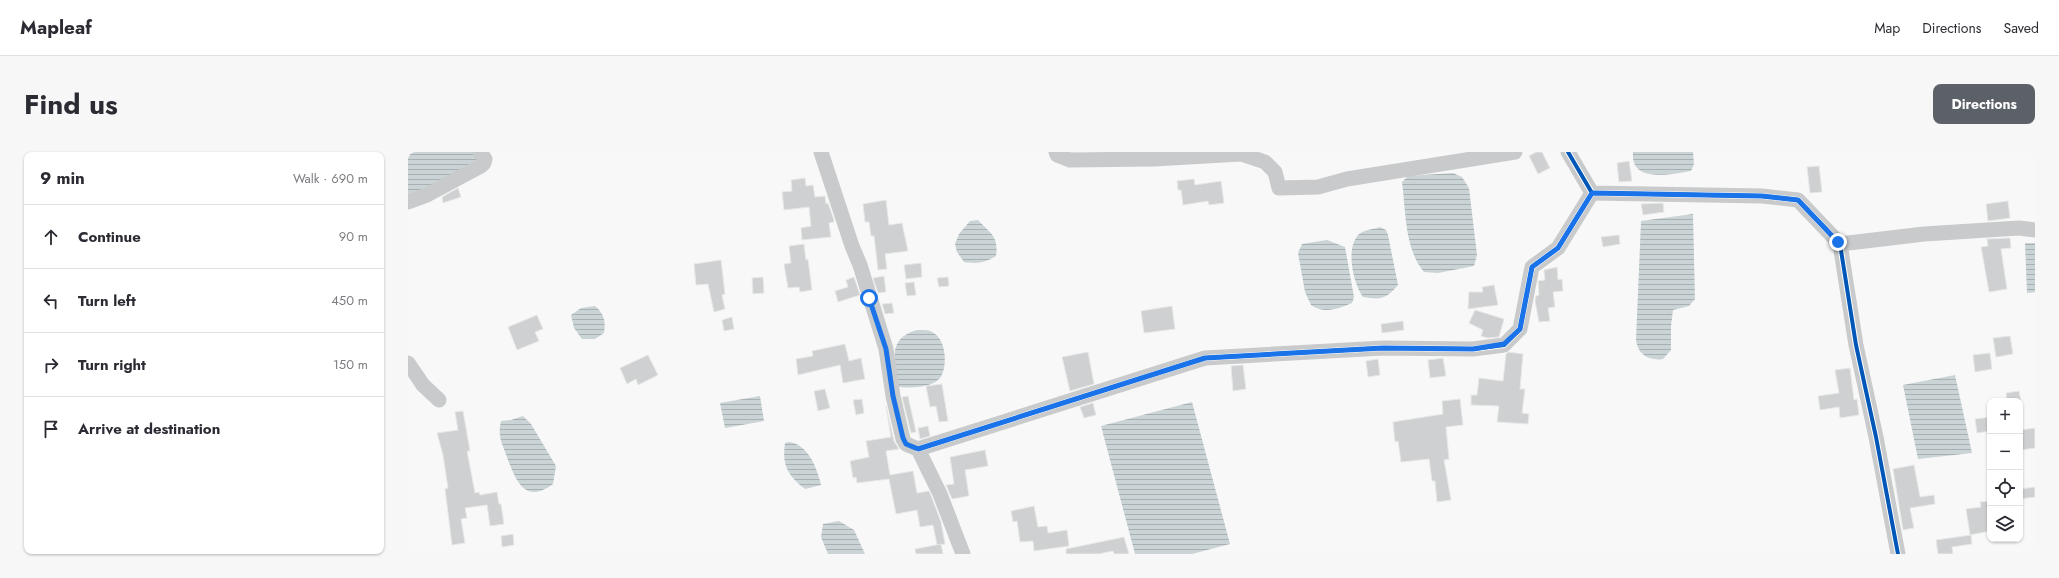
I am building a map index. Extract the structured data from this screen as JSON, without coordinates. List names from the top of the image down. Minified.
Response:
{"page":{"header":"Mapleaf","nav":["Map","Directions","Saved"],"title":"Find us","buttons":"Directions","heading":["9 min","Walk · 690 m"],"list":[["Continue","90 m"],["Turn left","450 m"],["Turn right","150 m"],"Arrive at destination"],"map_buttons":["+","−"]}}
